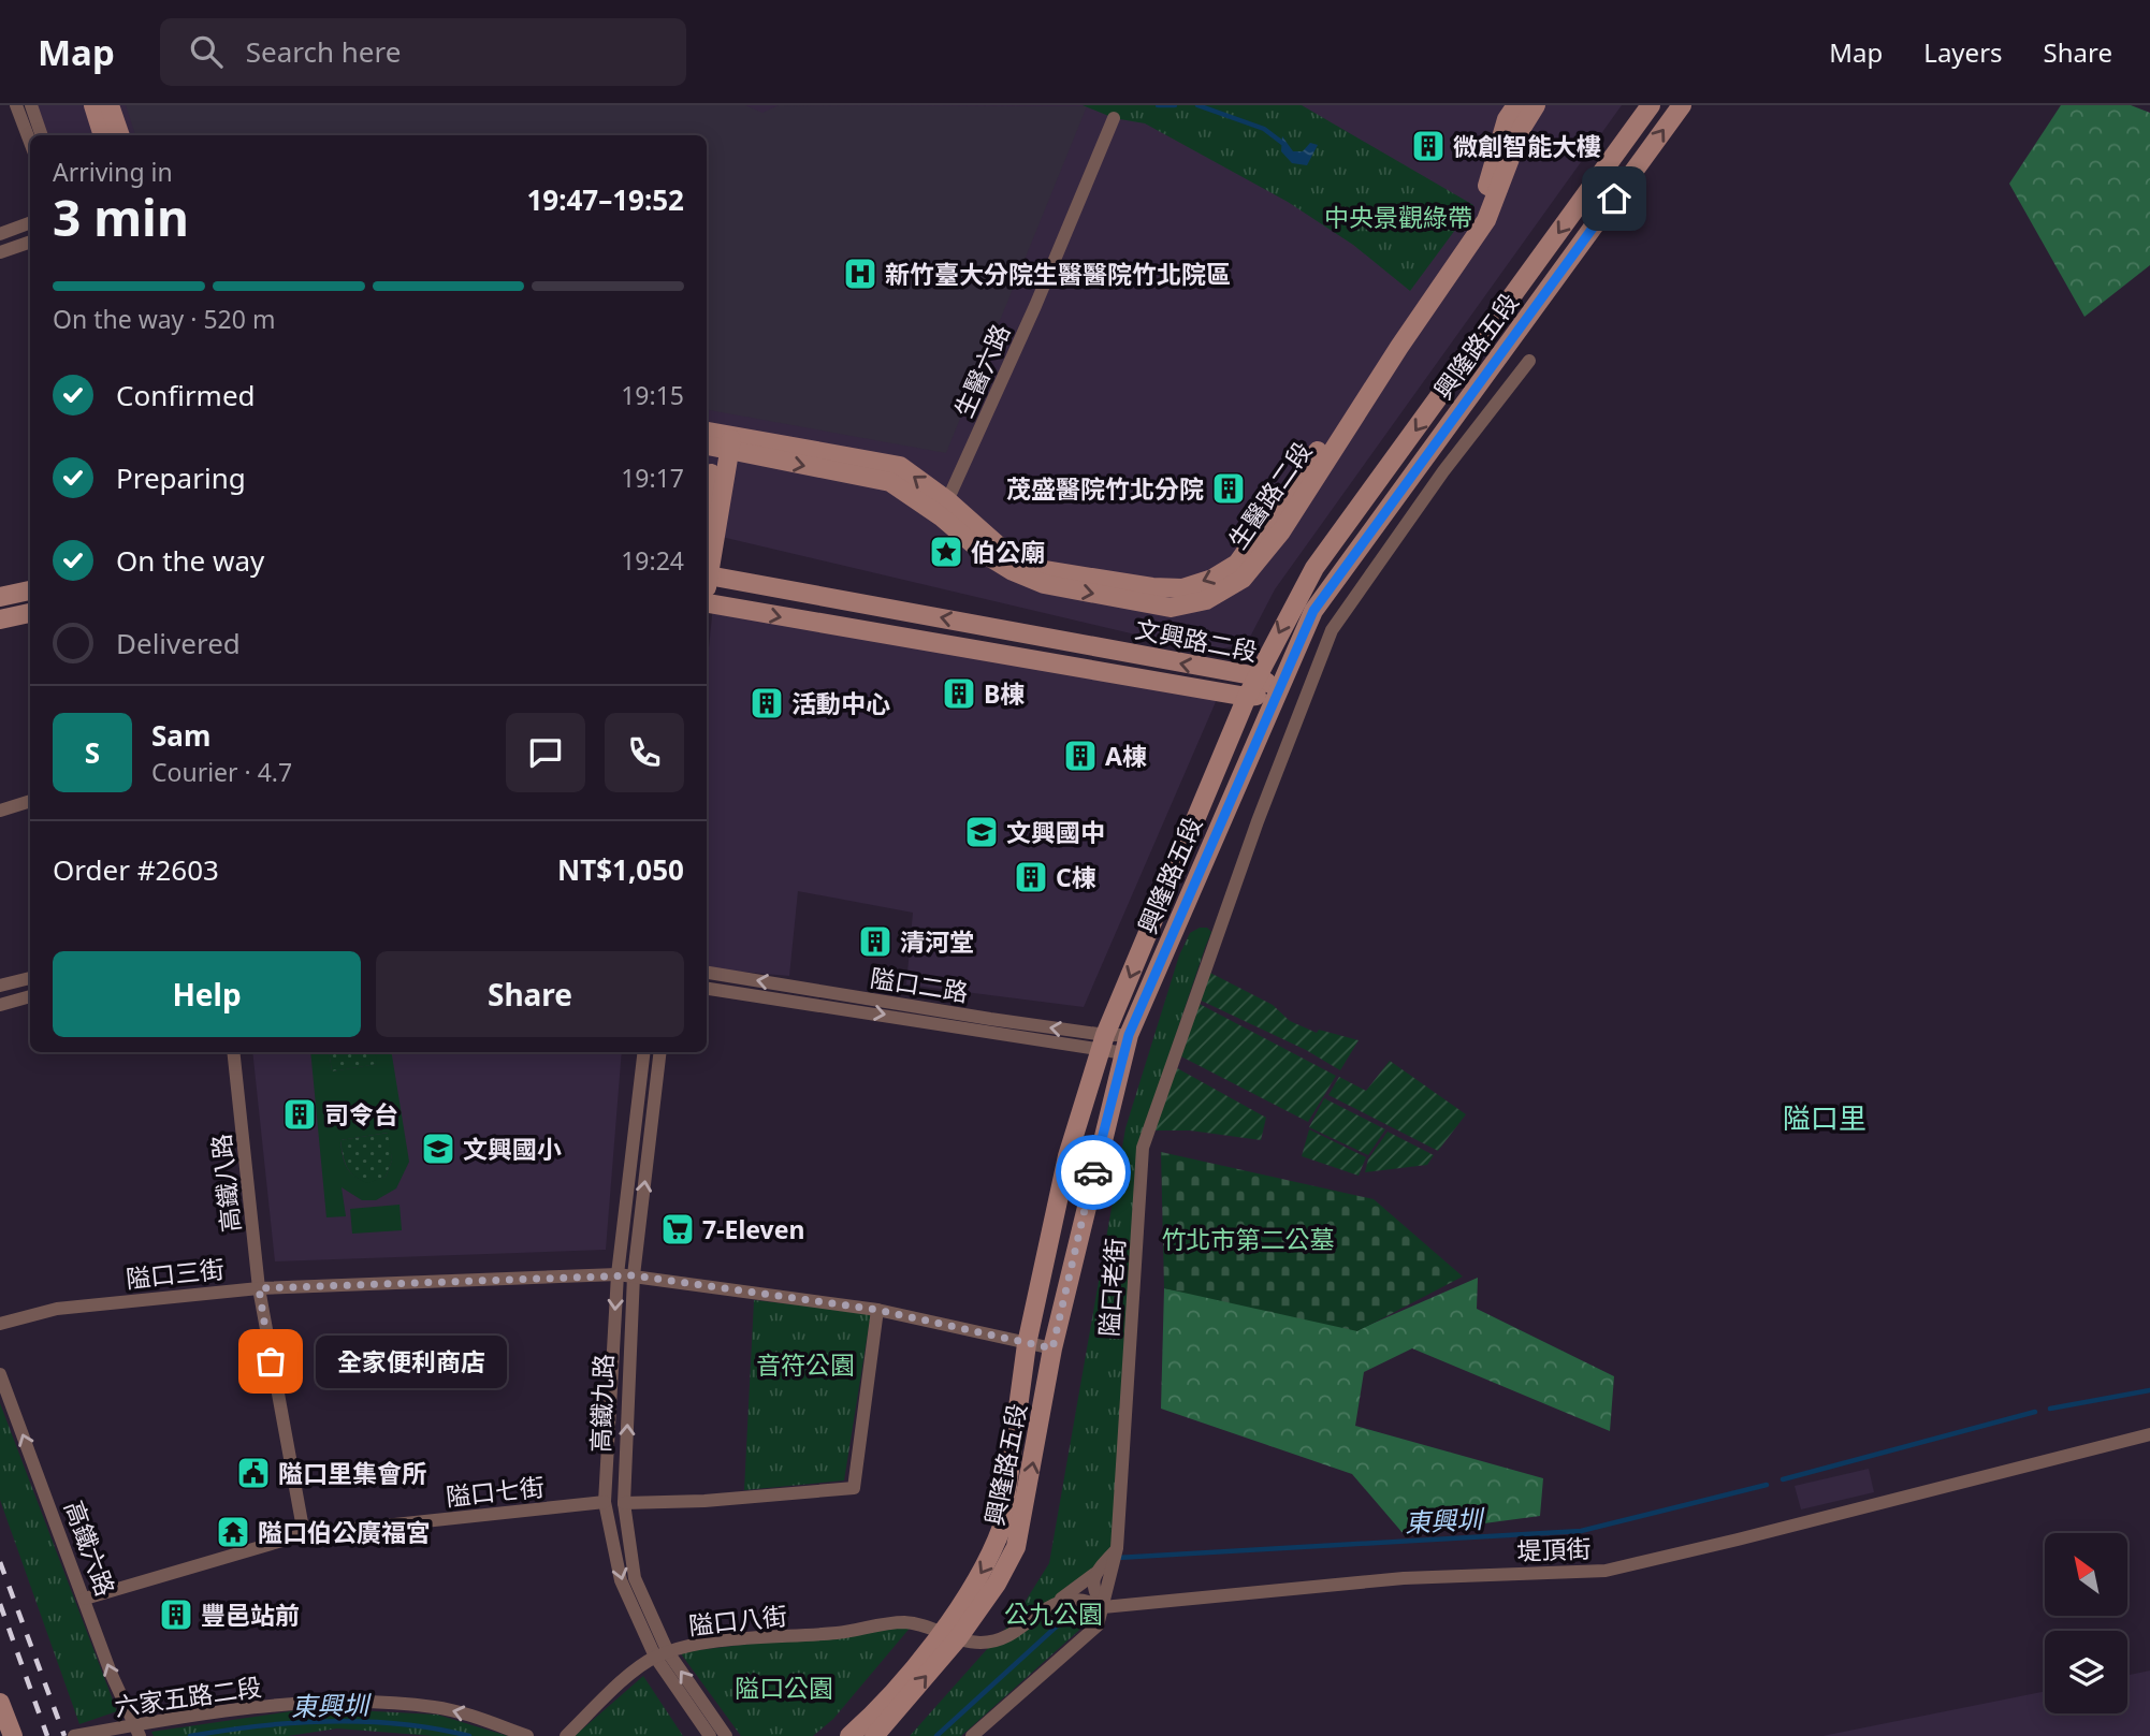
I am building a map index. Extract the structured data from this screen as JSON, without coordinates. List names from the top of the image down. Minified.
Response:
{"streets":{"street":["興隆路五段","生醫六路","生醫路二段","文興路二段","隘口二路","高鐵八路","隘口三街","隘口老街","高鐵九路","隘口七街","高鐵六路","堤頂街","隘口八街","六家五路二段"]},"crossings":[["興隆路五段","文興路二段"],["興隆路五段","隘口二路"],["興隆路五段","隘口三街"],["興隆路五段","隘口八街"],["生醫六路","生醫路二段"],["高鐵八路","隘口三街"],["高鐵八路","隘口七街"],["隘口三街","高鐵九路"],["隘口老街","堤頂街"],["高鐵九路","隘口七街"],["高鐵九路","隘口八街"],["隘口七街","高鐵六路"],["高鐵六路","六家五路二段"]],"one_way":["高鐵六路","六家五路二段"],"districts":["隘口里"],"water":["東興圳"],"parks":["中央景觀綠帶","竹北市第二公墓","音符公園","公九公園","隘口公園"],"places":{"building":["微創智能大樓","茂盛醫院竹北分院","B棟","活動中心","A棟","C棟","清河堂","司令台","豐邑站前"],"hospital":["新竹臺大分院生醫醫院竹北院區"],"place":["伯公廟"],"school or university":["文興國中","文興國小"],"supermarket":["7-Eleven"],"other":["全家便利商店"],"public building":["隘口里集會所"],"temple":["隘口伯公廣福宮"]},"north":"top left","page":{"header":"Map","search":"Search here","nav":["Map","Layers","Share"],"heading":["3 min","Arriving in","19:47–19:52"],"panel":["Sam","Courier · 4.7","Order #2603","NT$1,050"],"bar":"On the way · 520 m","list":[["Confirmed","19:15"],["Preparing","19:17"],["On the way","19:24"],"Delivered"],"round":"S","buttons":["Help","Share"],"bubble":"全家便利商店"}}
